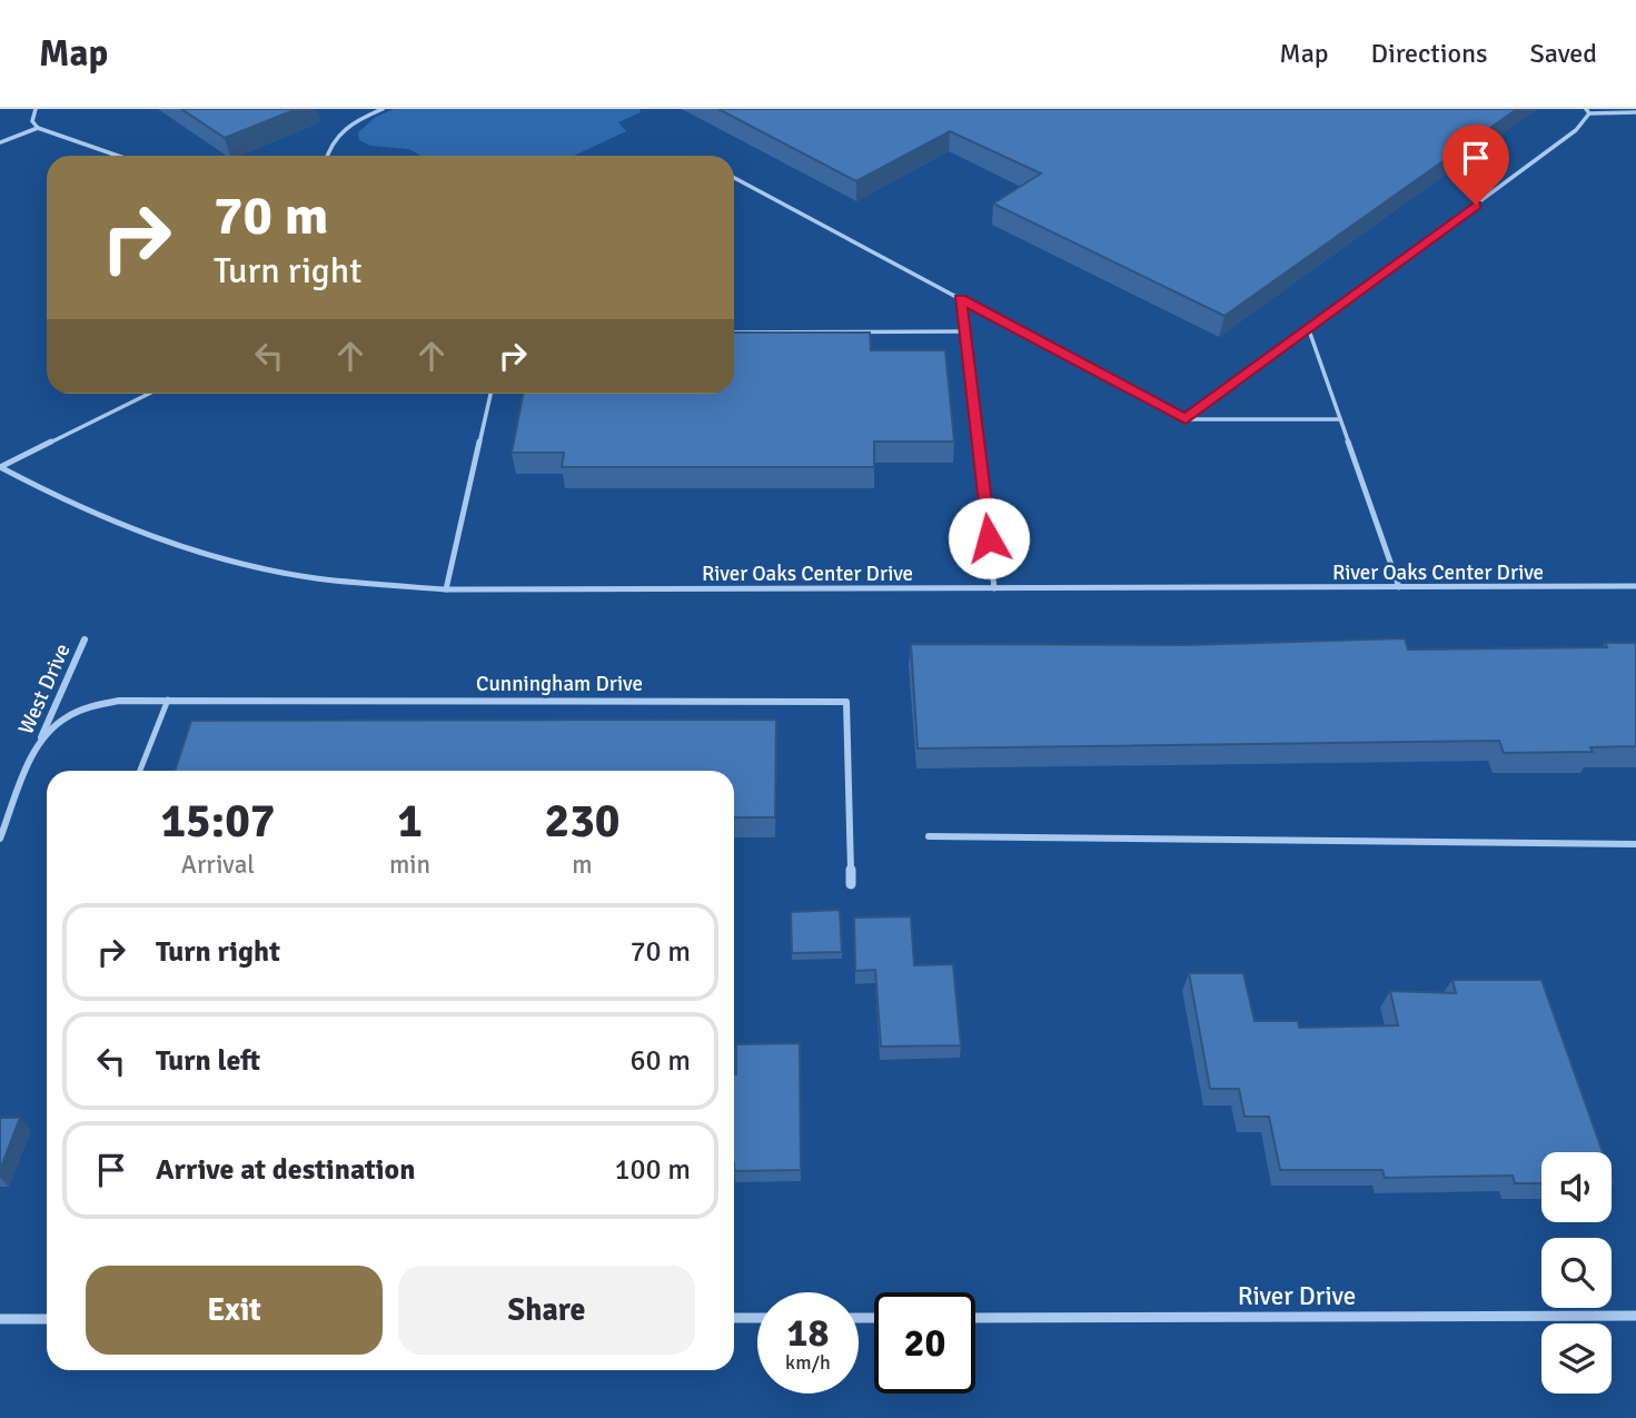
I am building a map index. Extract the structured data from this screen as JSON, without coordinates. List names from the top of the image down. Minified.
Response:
{"streets":{"street":["Cunningham Drive","West Drive","River Drive"],"lane":["River Oaks Center Drive"]},"crossings":[["Cunningham Drive","West Drive"]],"page":{"header":"Map","nav":["Map","Directions","Saved"],"turn":["70 m","Turn right"],"eta":["15:07","Arrival","1","min","230","m"],"list":[{"name":"Turn right","value":"70 m"},{"name":"Turn left","value":"60 m"},{"name":"Arrive at destination","value":"100 m"}],"buttons":["Exit","Share"],"speed":"18 km/h","limit":"20"}}
